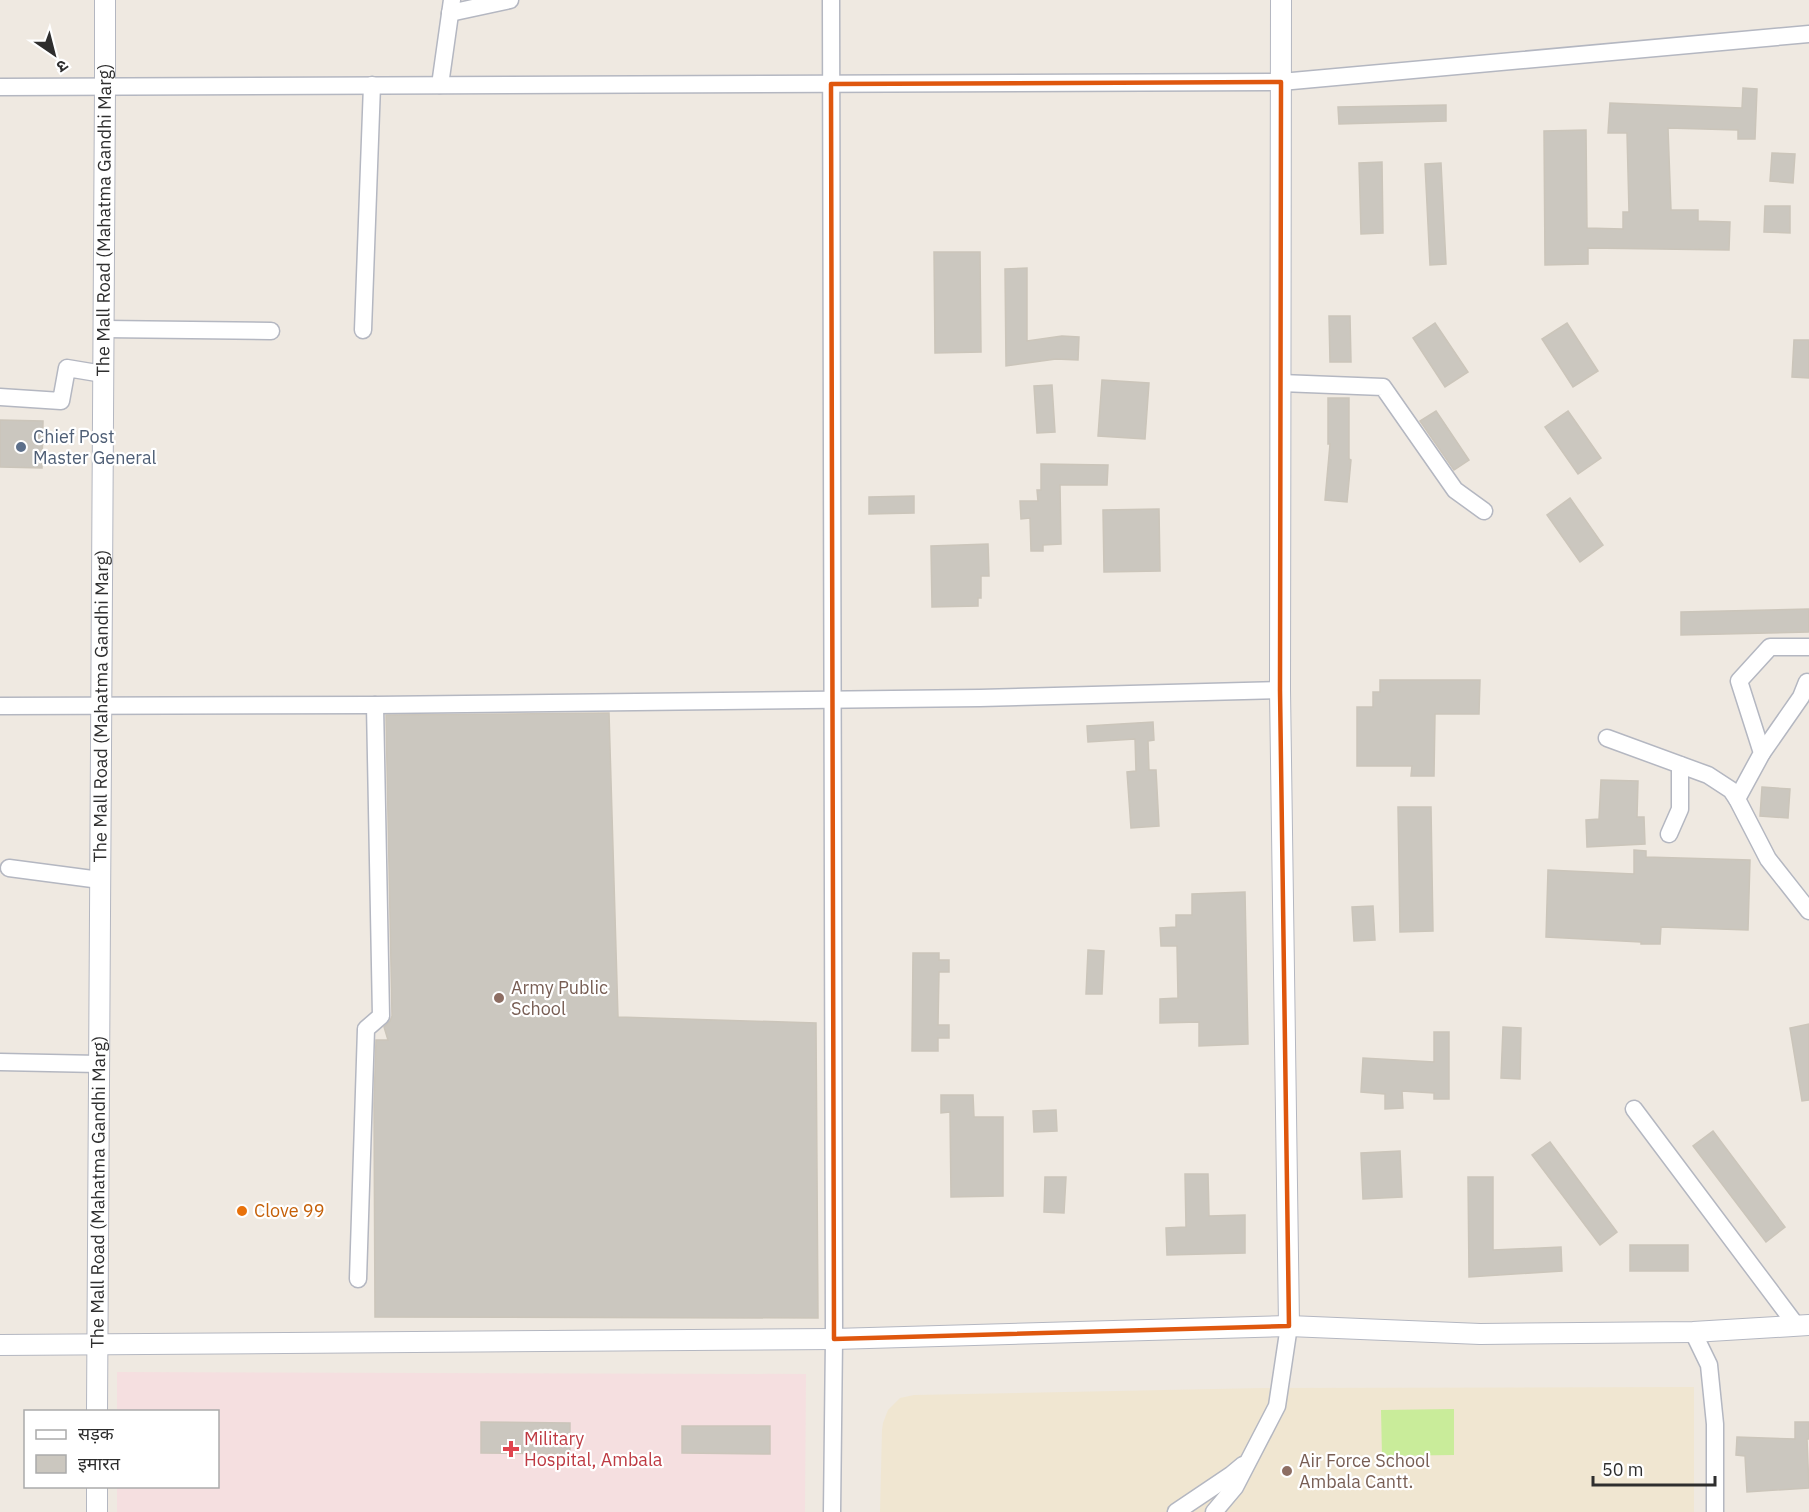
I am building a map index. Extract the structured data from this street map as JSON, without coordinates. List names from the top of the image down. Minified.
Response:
{"streets":{"street":["The Mall Road (Mahatma Gandhi Marg)"]},"places":{"other":["Chief Post Master General","Army Public School","Clove 99","Air Force School Ambala Cantt."],"health":["Military Hospital, Ambala"]},"legend":["सड़क","इमारत"],"scale_bar":"50 m","north":"bottom right"}
